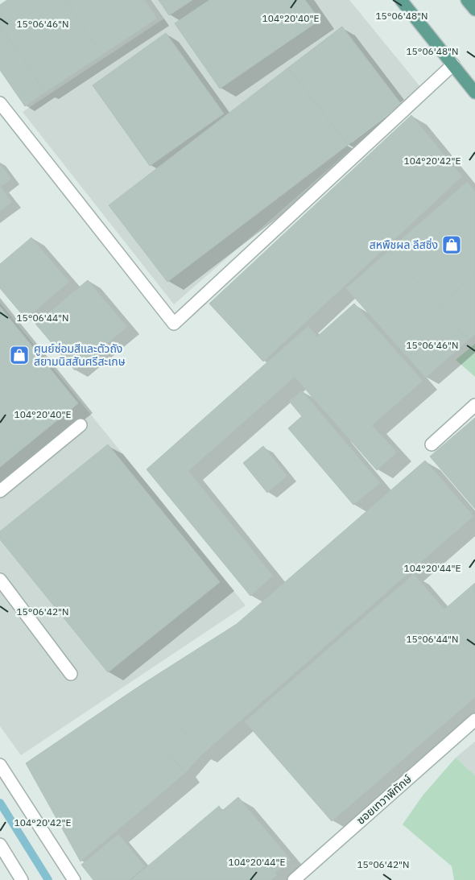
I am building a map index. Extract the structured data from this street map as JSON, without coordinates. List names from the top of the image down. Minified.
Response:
{"streets":{"street":["ซอยเทวาพิทักษ์"]},"places":{"shop":["สหพืชผล ลีสซิ่ง","ศูนย์ซ่อมสีและตัวถัง สยามนิสสันศรีสะเกษ"]},"coordinates":["15°06'48\"N","104°20'40\"E","15°06'46\"N","104°20'42\"E","15°06'44\"N","104°20'44\"E","15°06'42\"N"]}
